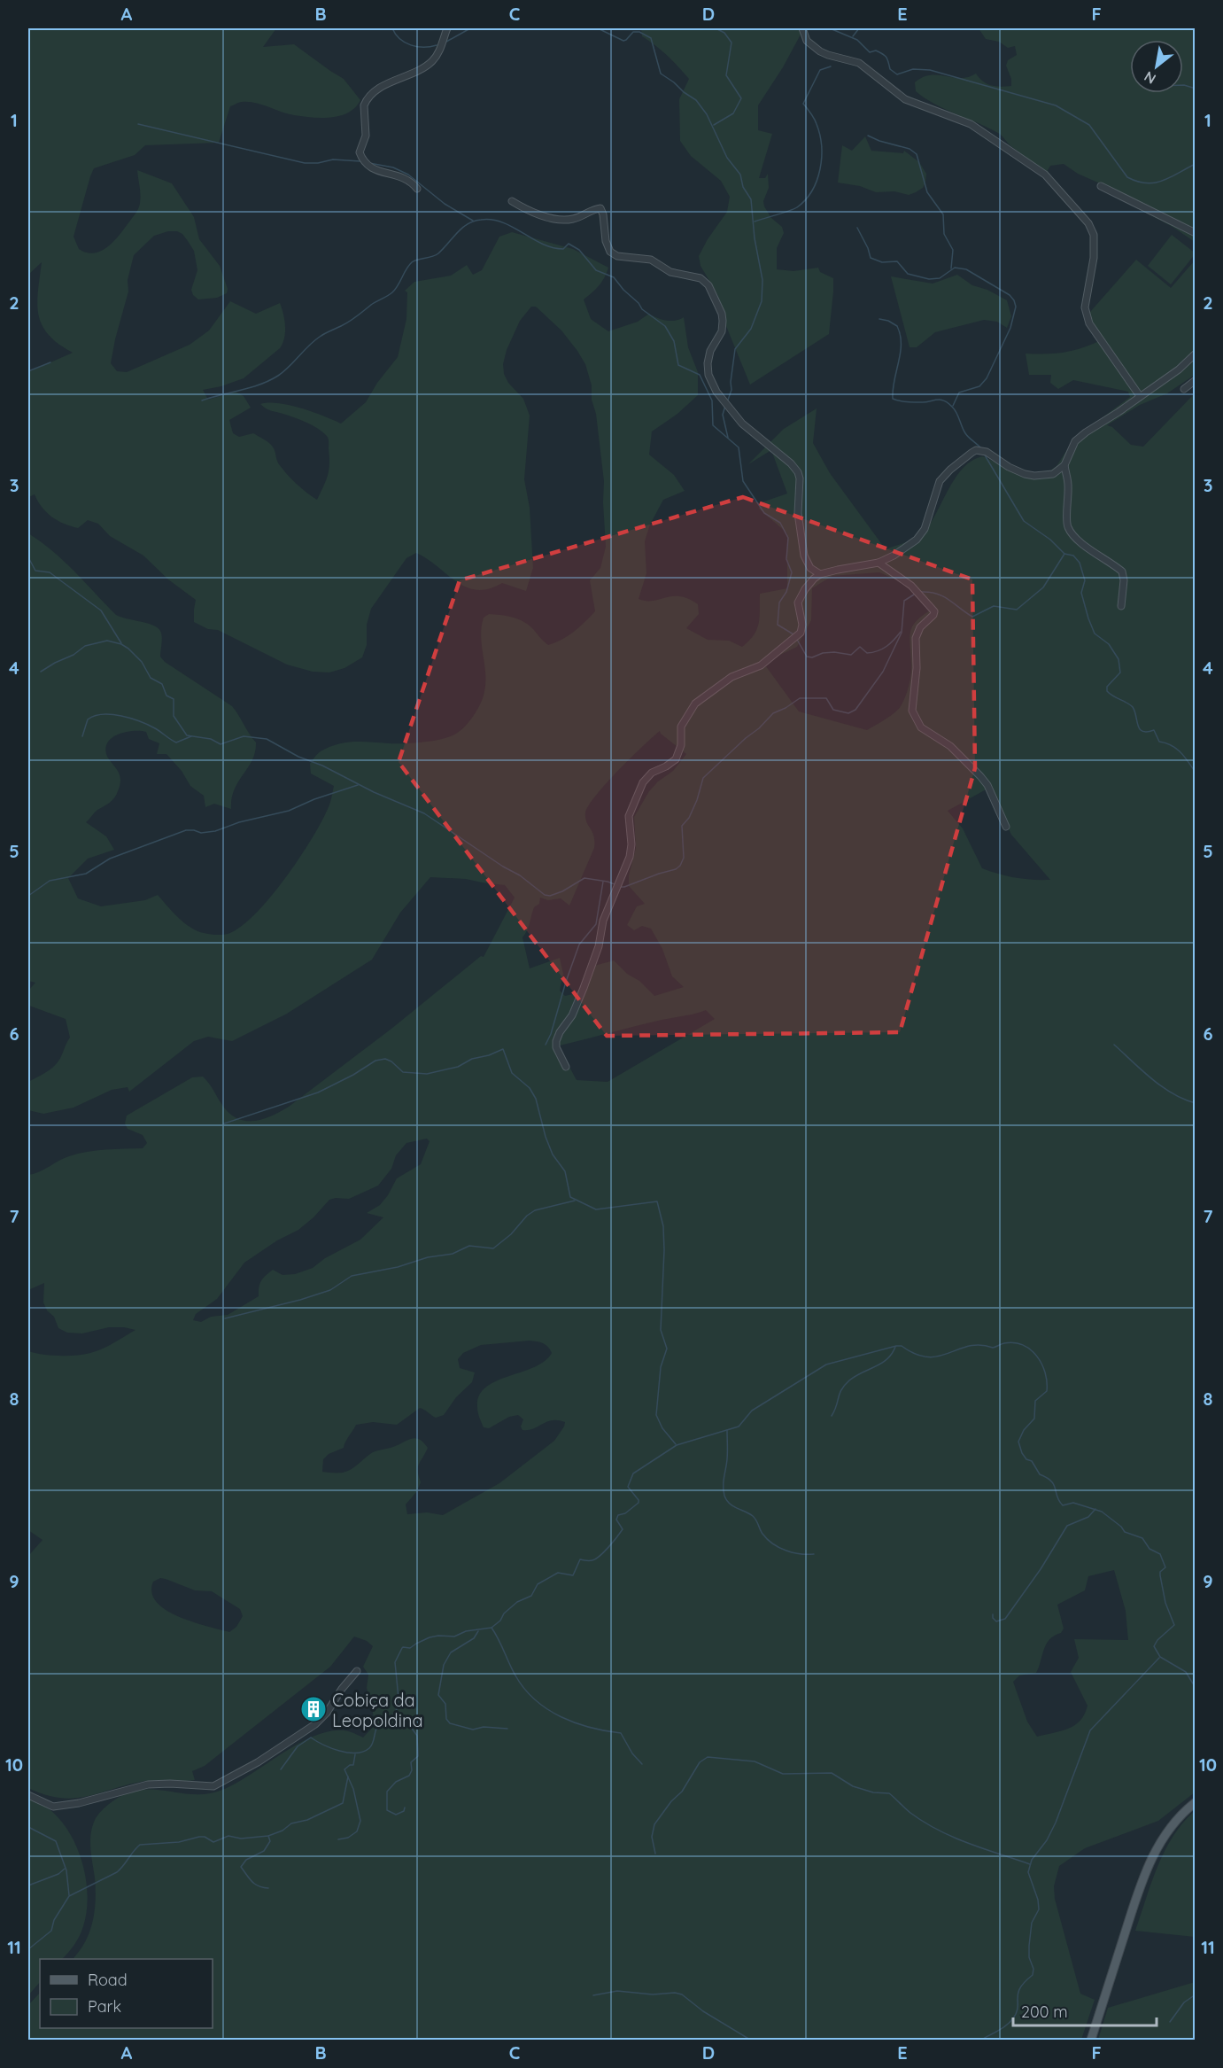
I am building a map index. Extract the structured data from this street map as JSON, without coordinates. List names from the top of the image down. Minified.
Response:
{"places":{"building":["Cobiça da Leopoldina"]},"legend":["Road","Park"],"scale_bar":"200 m","north":"bottom left","grid":{"columns":["A","B","C","D","E","F"],"rows":["1","2","3","4","5","6","7","8","9","10","11"]}}
